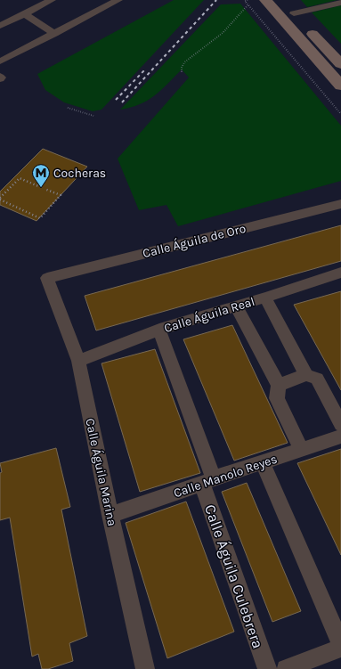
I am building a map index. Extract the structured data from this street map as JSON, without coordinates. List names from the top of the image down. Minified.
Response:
{"streets":{"street":["Calle Águila de Oro","Calle Águila Real","Calle Águila Marina","Calle Manolo Reyes","Calle Águila Culebrera"]},"crossings":[["Calle Águila de Oro","Calle Águila Marina"],["Calle Águila Real","Calle Águila Marina"],["Calle Águila Real","Calle Águila Culebrera"],["Calle Águila Marina","Calle Manolo Reyes"],["Calle Manolo Reyes","Calle Águila Culebrera"]],"places":{"metro station":["Cocheras"]}}
